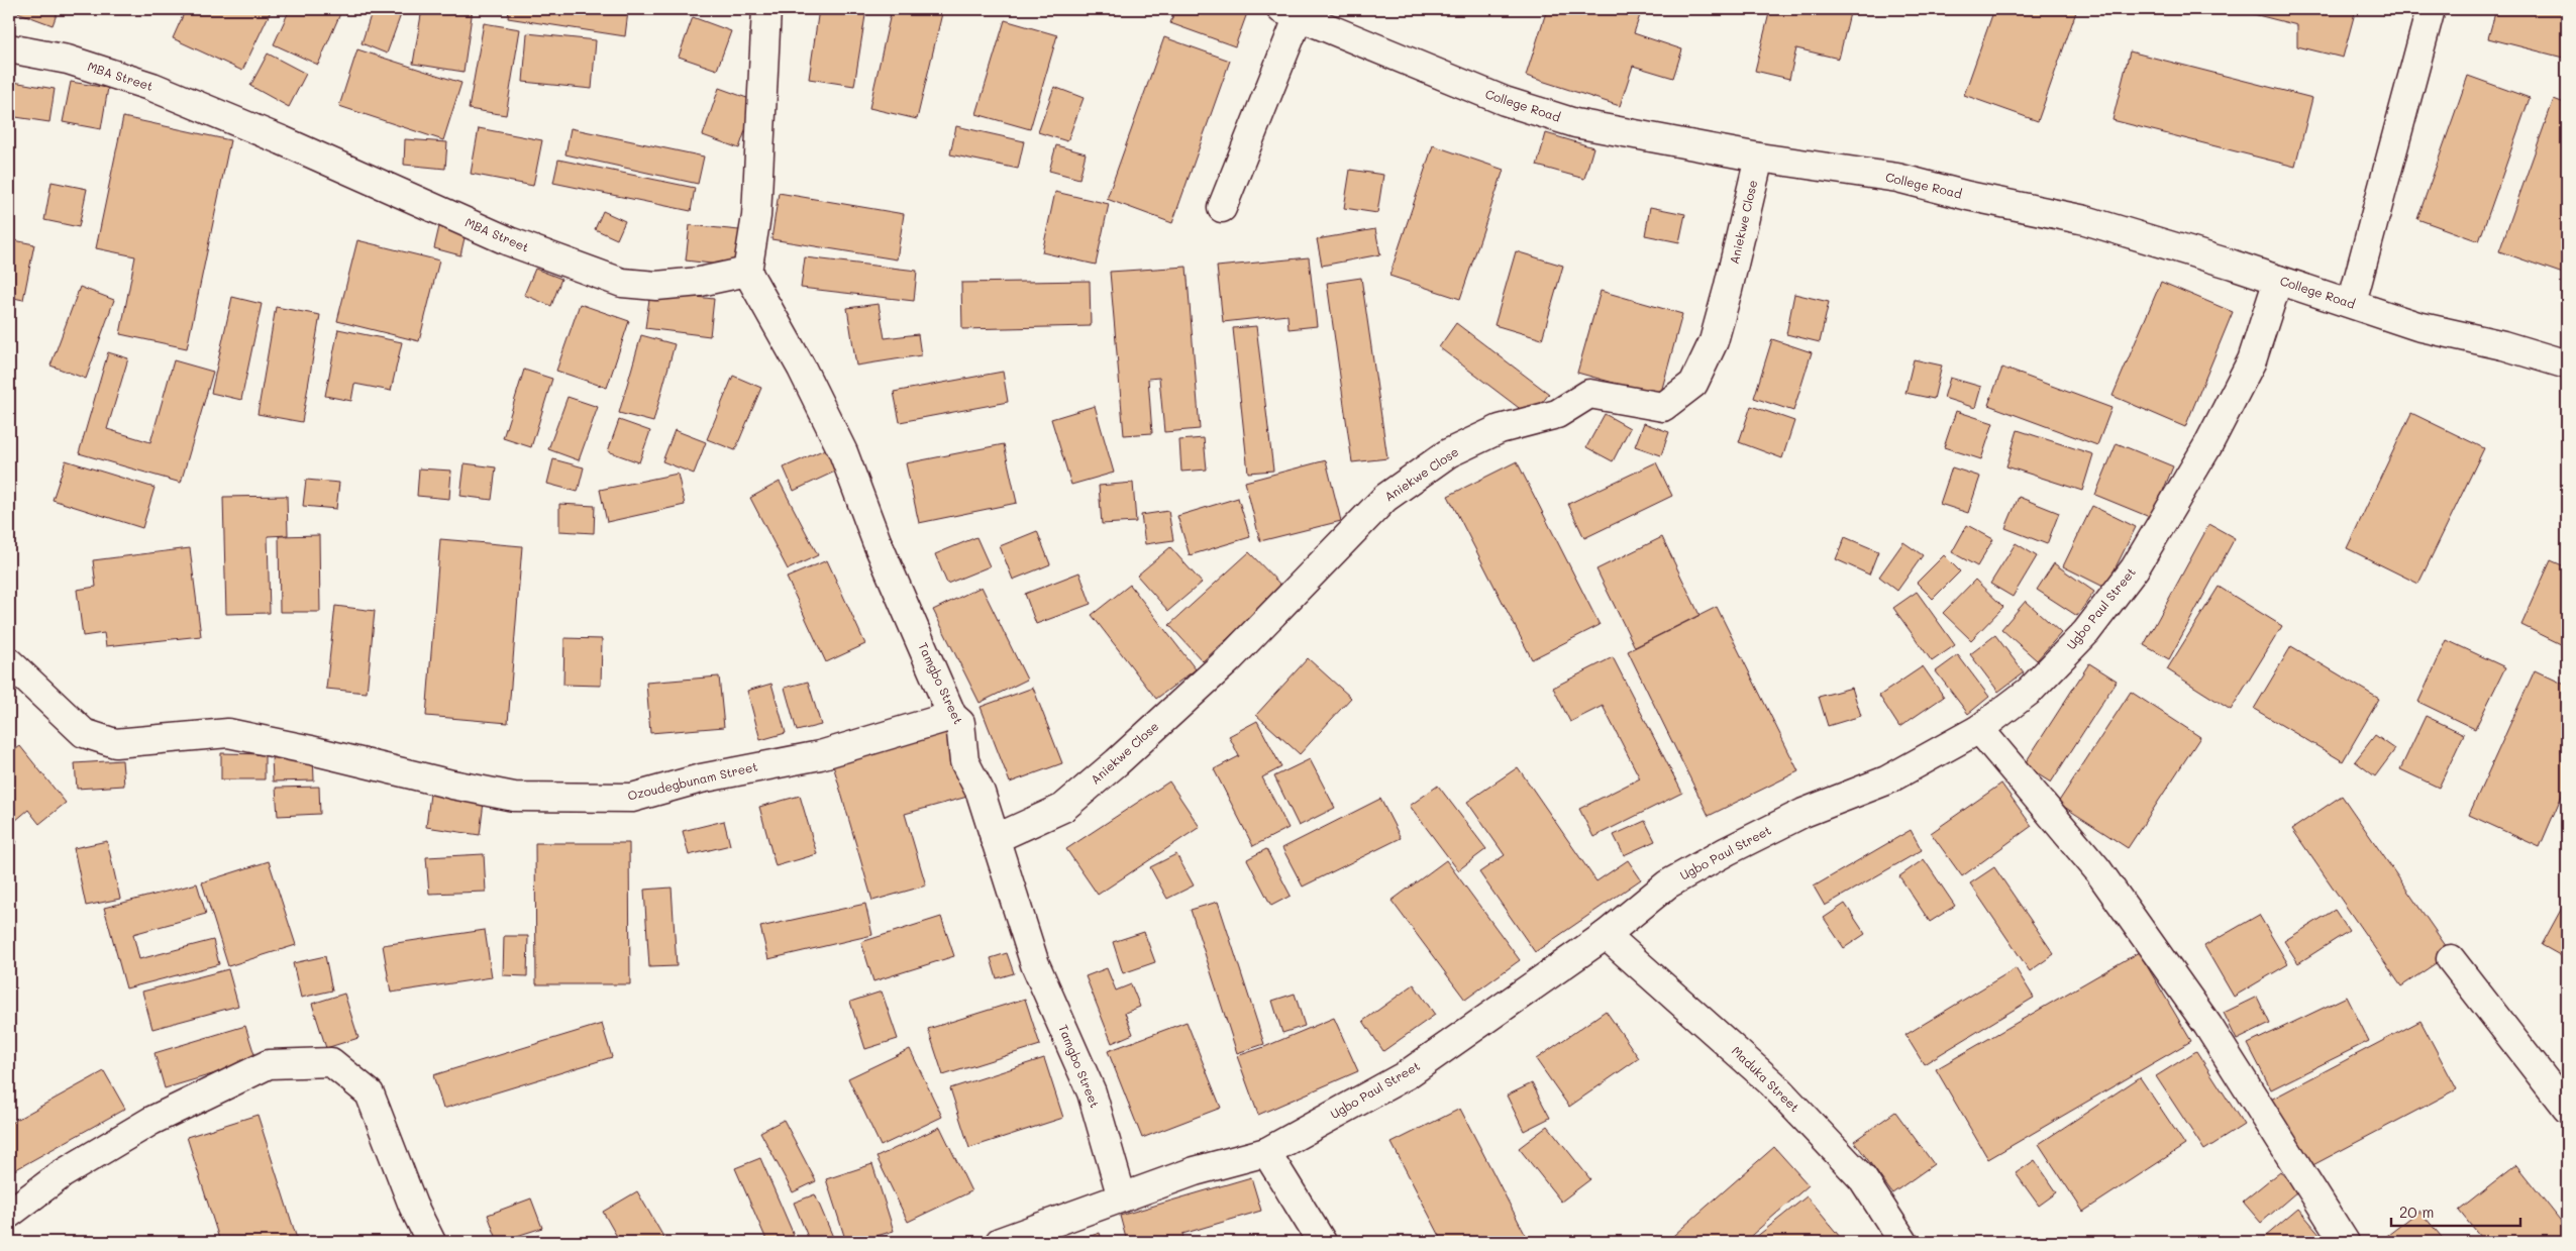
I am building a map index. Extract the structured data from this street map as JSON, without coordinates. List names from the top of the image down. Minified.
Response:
{"streets":{"street":["MBA Street","College Road","Aniekwe Close","Ugbo Paul Street","Tamgbo Street","Ozoudegbunam Street","Maduka Street"]},"crossings":[["MBA Street","Tamgbo Street"],["College Road","Aniekwe Close"],["College Road","Ugbo Paul Street"],["Aniekwe Close","Tamgbo Street"],["Ugbo Paul Street","Tamgbo Street"],["Ugbo Paul Street","Maduka Street"],["Tamgbo Street","Ozoudegbunam Street"]],"scale_bar":"20 m"}
